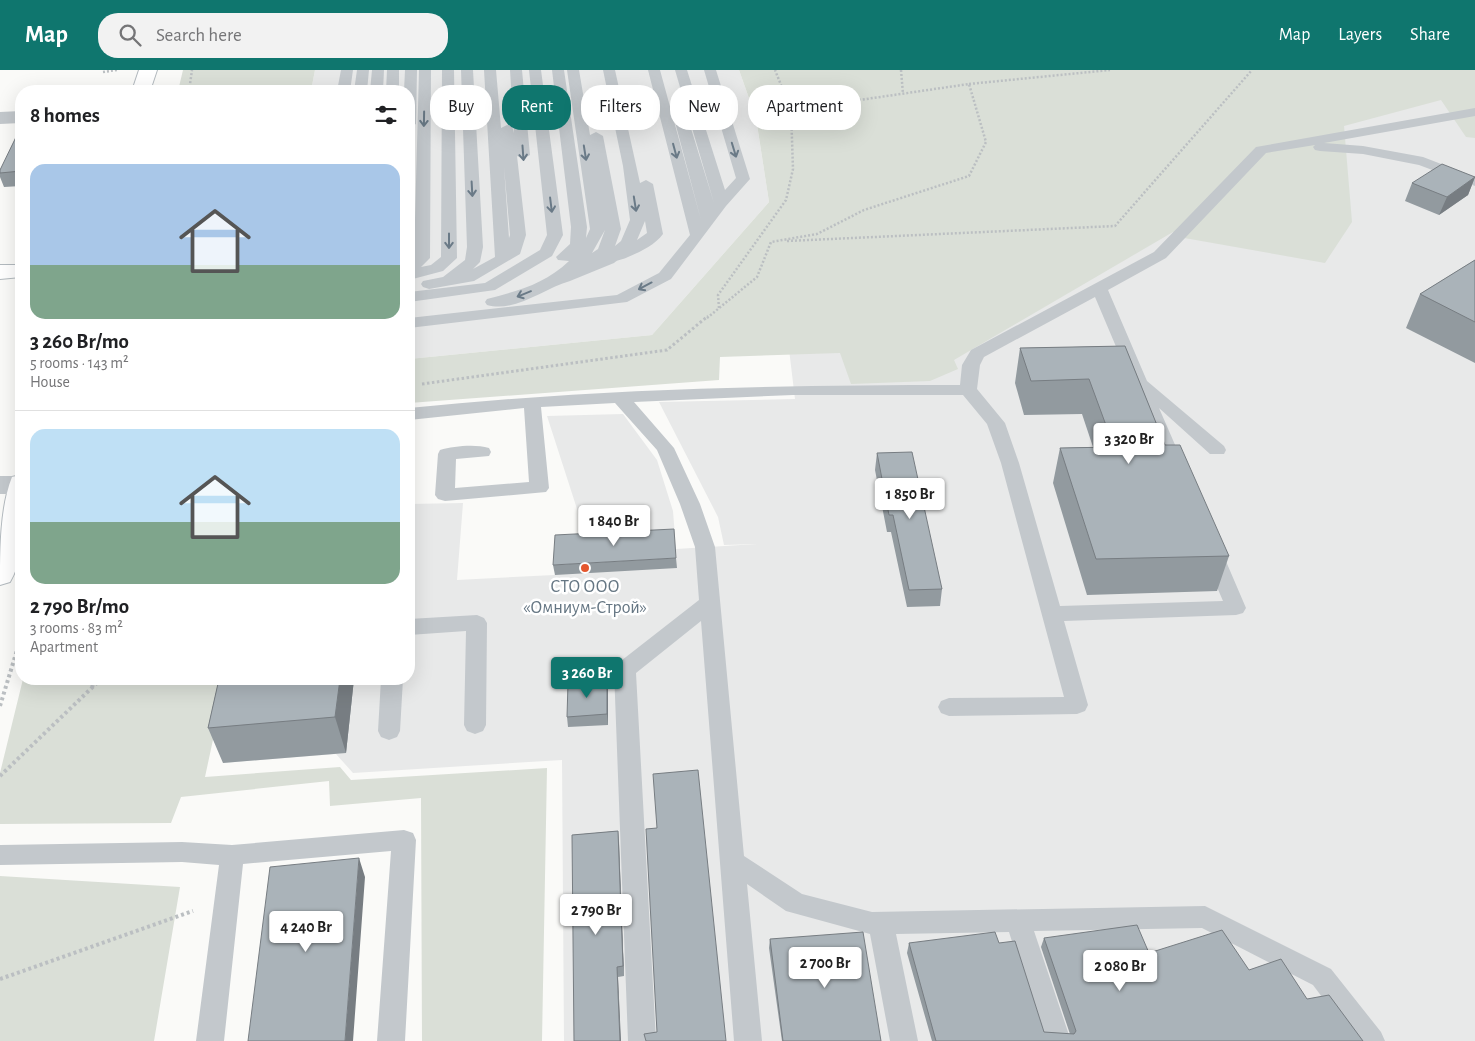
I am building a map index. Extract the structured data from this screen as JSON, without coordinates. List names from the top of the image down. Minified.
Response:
{"places":["СТО ООО «Омниум-Строй»"],"page":{"header":"Map","search":"Search here","nav":["Map","Layers","Share"],"chip":["Buy","Rent","Filters","New","Apartment"],"heading":"8 homes","list":[{"name":"3 260 Br/mo","note":"5 rooms · 143 m² · House"},{"name":"2 790 Br/mo","note":"3 rooms · 83 m² · Apartment"}],"price":["3 320 Br","1 850 Br","1 840 Br","3 260 Br","2 790 Br","4 240 Br","2 700 Br","2 080 Br"]}}
